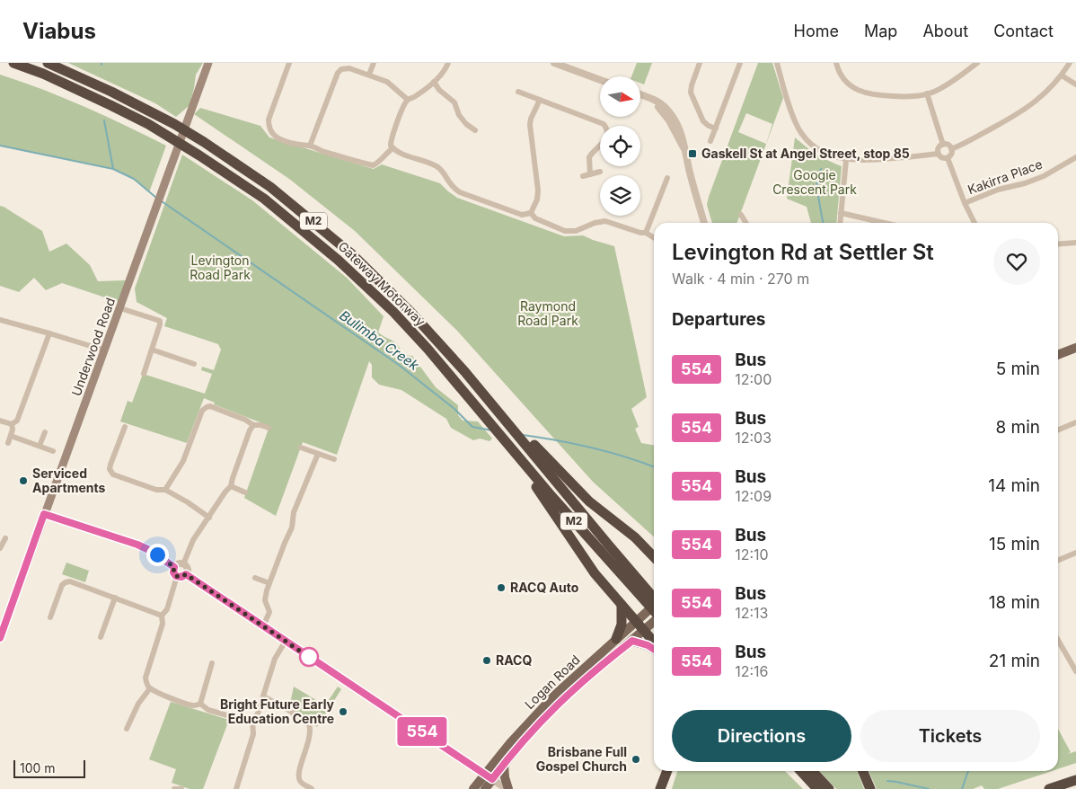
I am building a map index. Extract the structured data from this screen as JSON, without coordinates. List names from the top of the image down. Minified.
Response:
{"streets":{"highway":["M2","Gateway Motorway"],"main road":["Underwood Road","Logan Road"],"street":["Kakirra Place"]},"water":["Bulimba Creek"],"parks":["Googie Crescent Park","Levington Road Park","Raymond Road Park"],"places":{"transit":["Gaskell St at Angel Street, stop 85"],"other":["Serviced Apartments","RACQ Auto","RACQ","Bright Future Early Education Centre","Brisbane Full Gospel Church"]},"lines":["bus line 554"],"scale_bar":"100 m","north":"right","page":{"header":"Viabus","nav":["Home","Map","About","Contact"],"on_map":"554","heading":[["Levington Rd at Settler St","Walk · 4 min · 270 m"],"Departures"],"list":[{"mark":"554","name":"Bus","note":"12:00","value":"5 min"},{"mark":"554","name":"Bus","note":"12:03","value":"8 min"},{"mark":"554","name":"Bus","note":"12:09","value":"14 min"},{"mark":"554","name":"Bus","note":"12:10","value":"15 min"},{"mark":"554","name":"Bus","note":"12:13","value":"18 min"},{"mark":"554","name":"Bus","note":"12:16","value":"21 min"}],"buttons":["Directions","Tickets"],"scale":"100 m"}}
